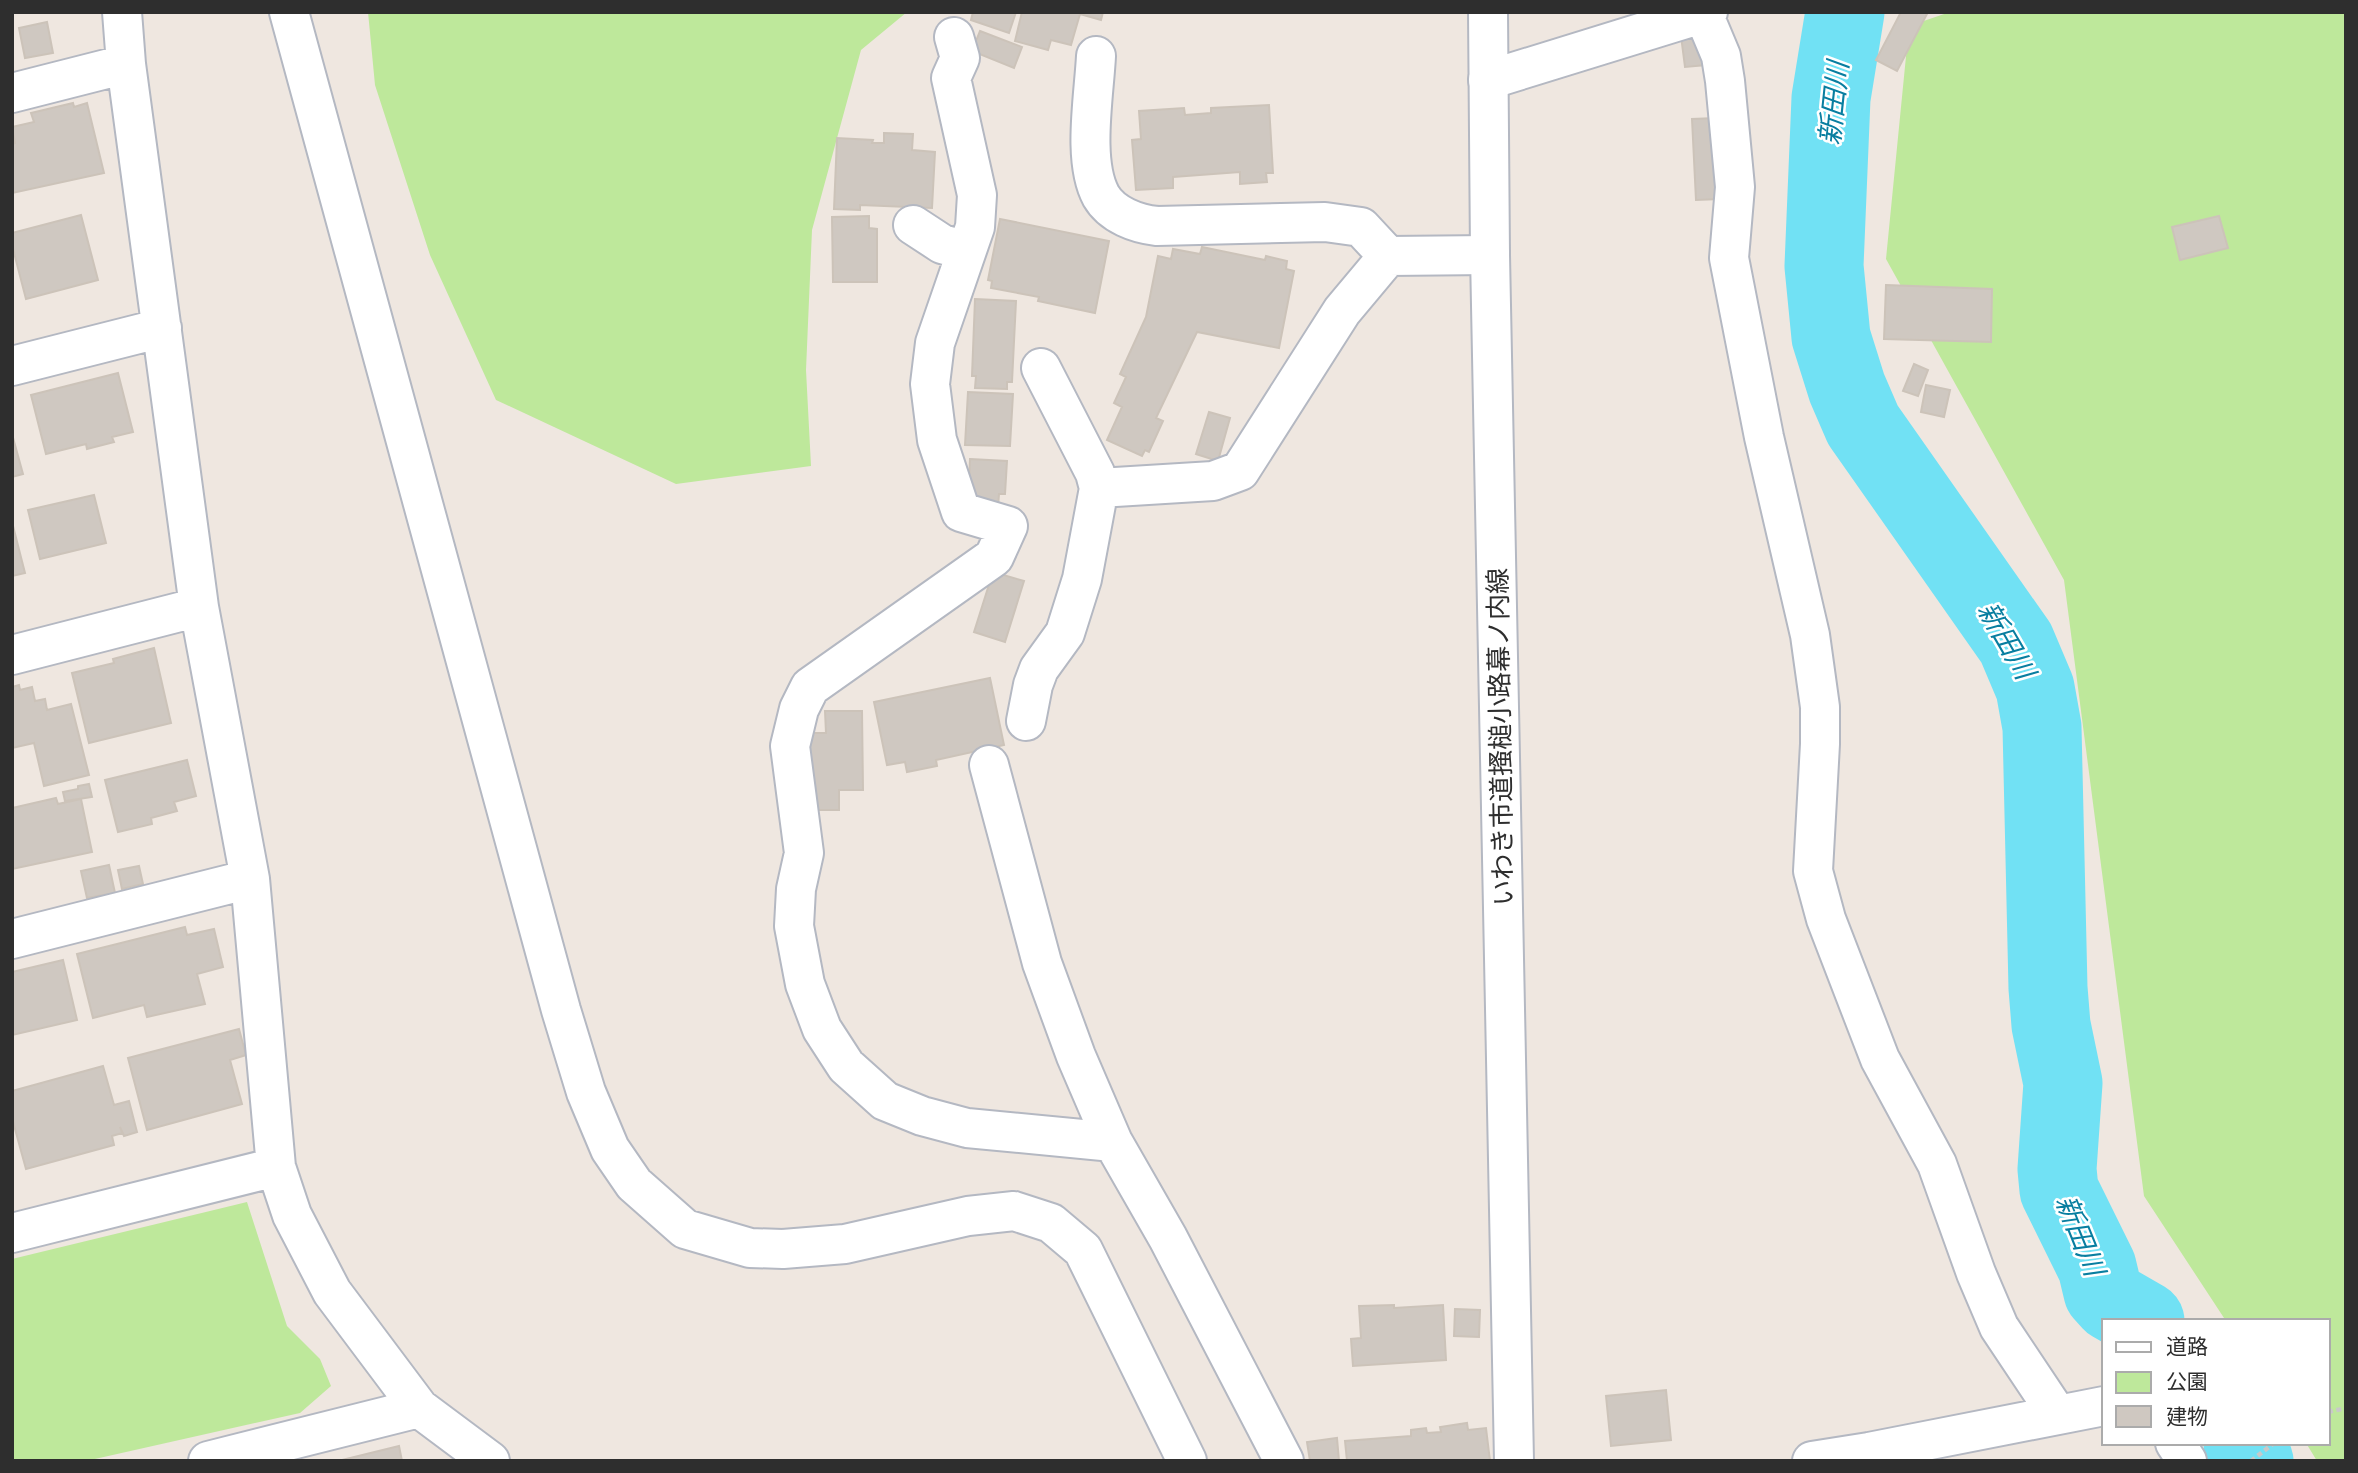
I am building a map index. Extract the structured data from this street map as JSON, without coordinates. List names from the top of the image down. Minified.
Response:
{"streets":{"street":["いわき市道搔槌小路幕ノ内線"]},"water":["新田川"],"legend":["道路","公園","建物"]}
